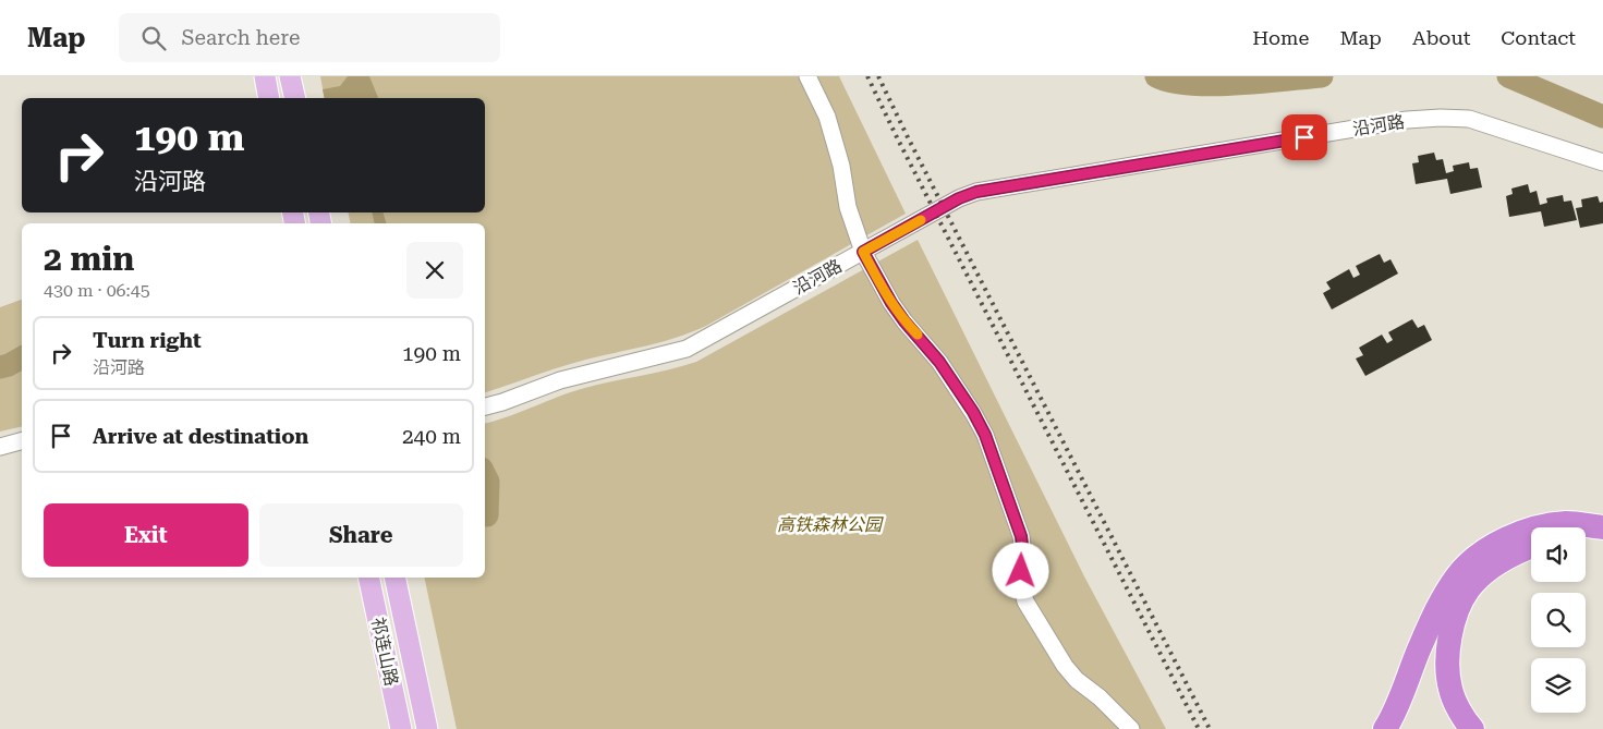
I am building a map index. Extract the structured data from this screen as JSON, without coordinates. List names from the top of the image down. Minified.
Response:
{"streets":{"main road":["祁连山路"],"street":["沿河路"]},"parks":["高铁森林公园"],"page":{"header":"Map","search":"Search here","nav":["Home","Map","About","Contact"],"turn":["190 m","沿河路"],"heading":["2 min","430 m · 06:45"],"list":[{"name":"Turn right","note":"沿河路","value":"190 m"},{"name":"Arrive at destination","value":"240 m"}],"buttons":["Exit","Share"]}}
